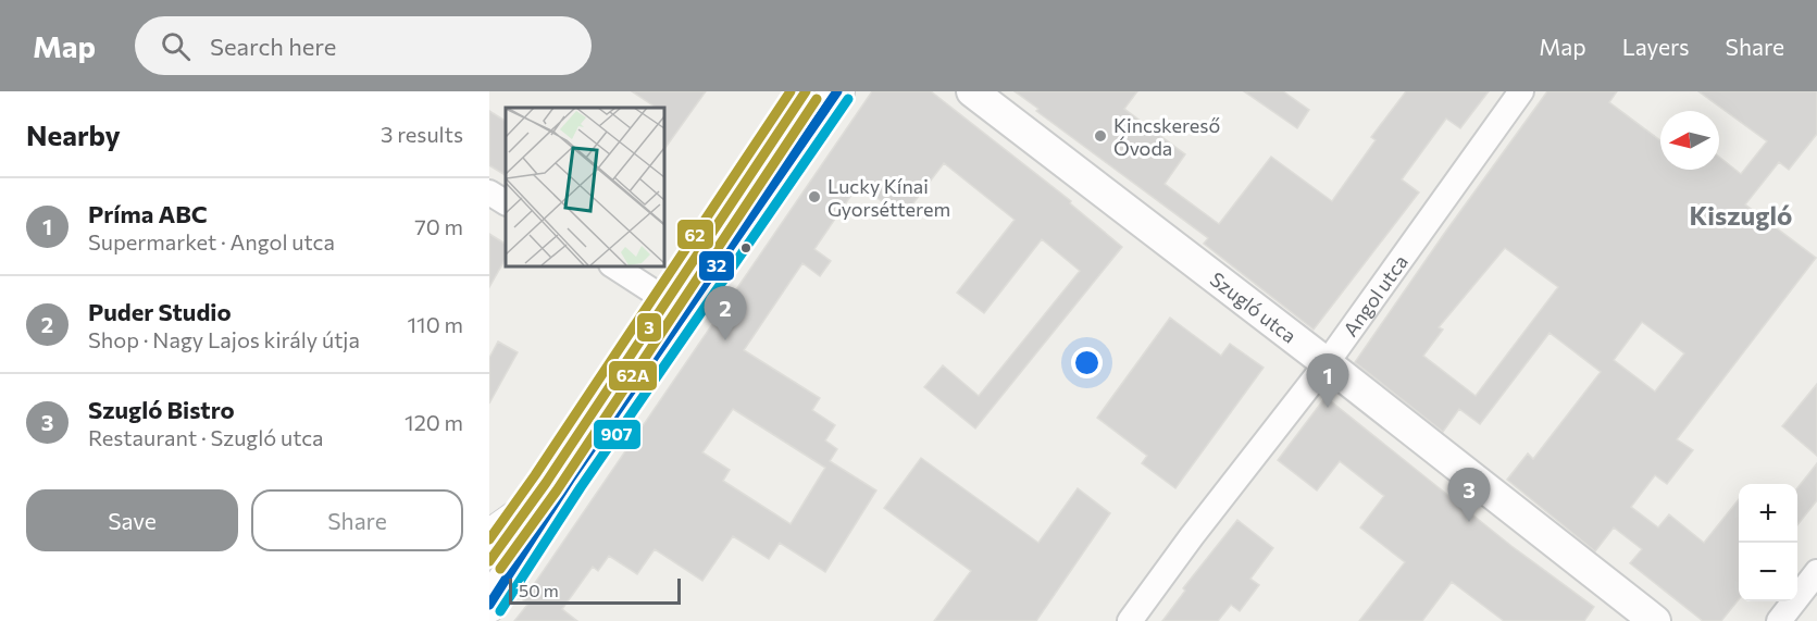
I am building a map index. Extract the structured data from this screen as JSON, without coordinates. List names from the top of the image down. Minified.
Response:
{"streets":{"street":["Angol utca","Szugló utca"]},"crossings":[["Angol utca","Szugló utca"]],"districts":["Kiszugló"],"places":["Kincskereső Óvoda","Lucky Kínai Gyorsétterem"],"lines":["tram line 3","transit line 62","transit line 32","transit line 62A","transit line 907"],"scale_bar":"50 m","north":"left","page":{"header":"Map","search":"Search here","nav":["Map","Layers","Share"],"heading":["Nearby","3 results"],"list":[{"mark":"1","name":"Príma ABC","note":"Supermarket · Angol utca","value":"70 m"},{"mark":"2","name":"Puder Studio","note":"Shop · Nagy Lajos király útja","value":"110 m"},{"mark":"3","name":"Szugló Bistro","note":"Restaurant · Szugló utca","value":"120 m"}],"pins":["2","1","3"],"buttons":["Save","Share"],"map_buttons":["+","−"],"scale":"50 m"}}
